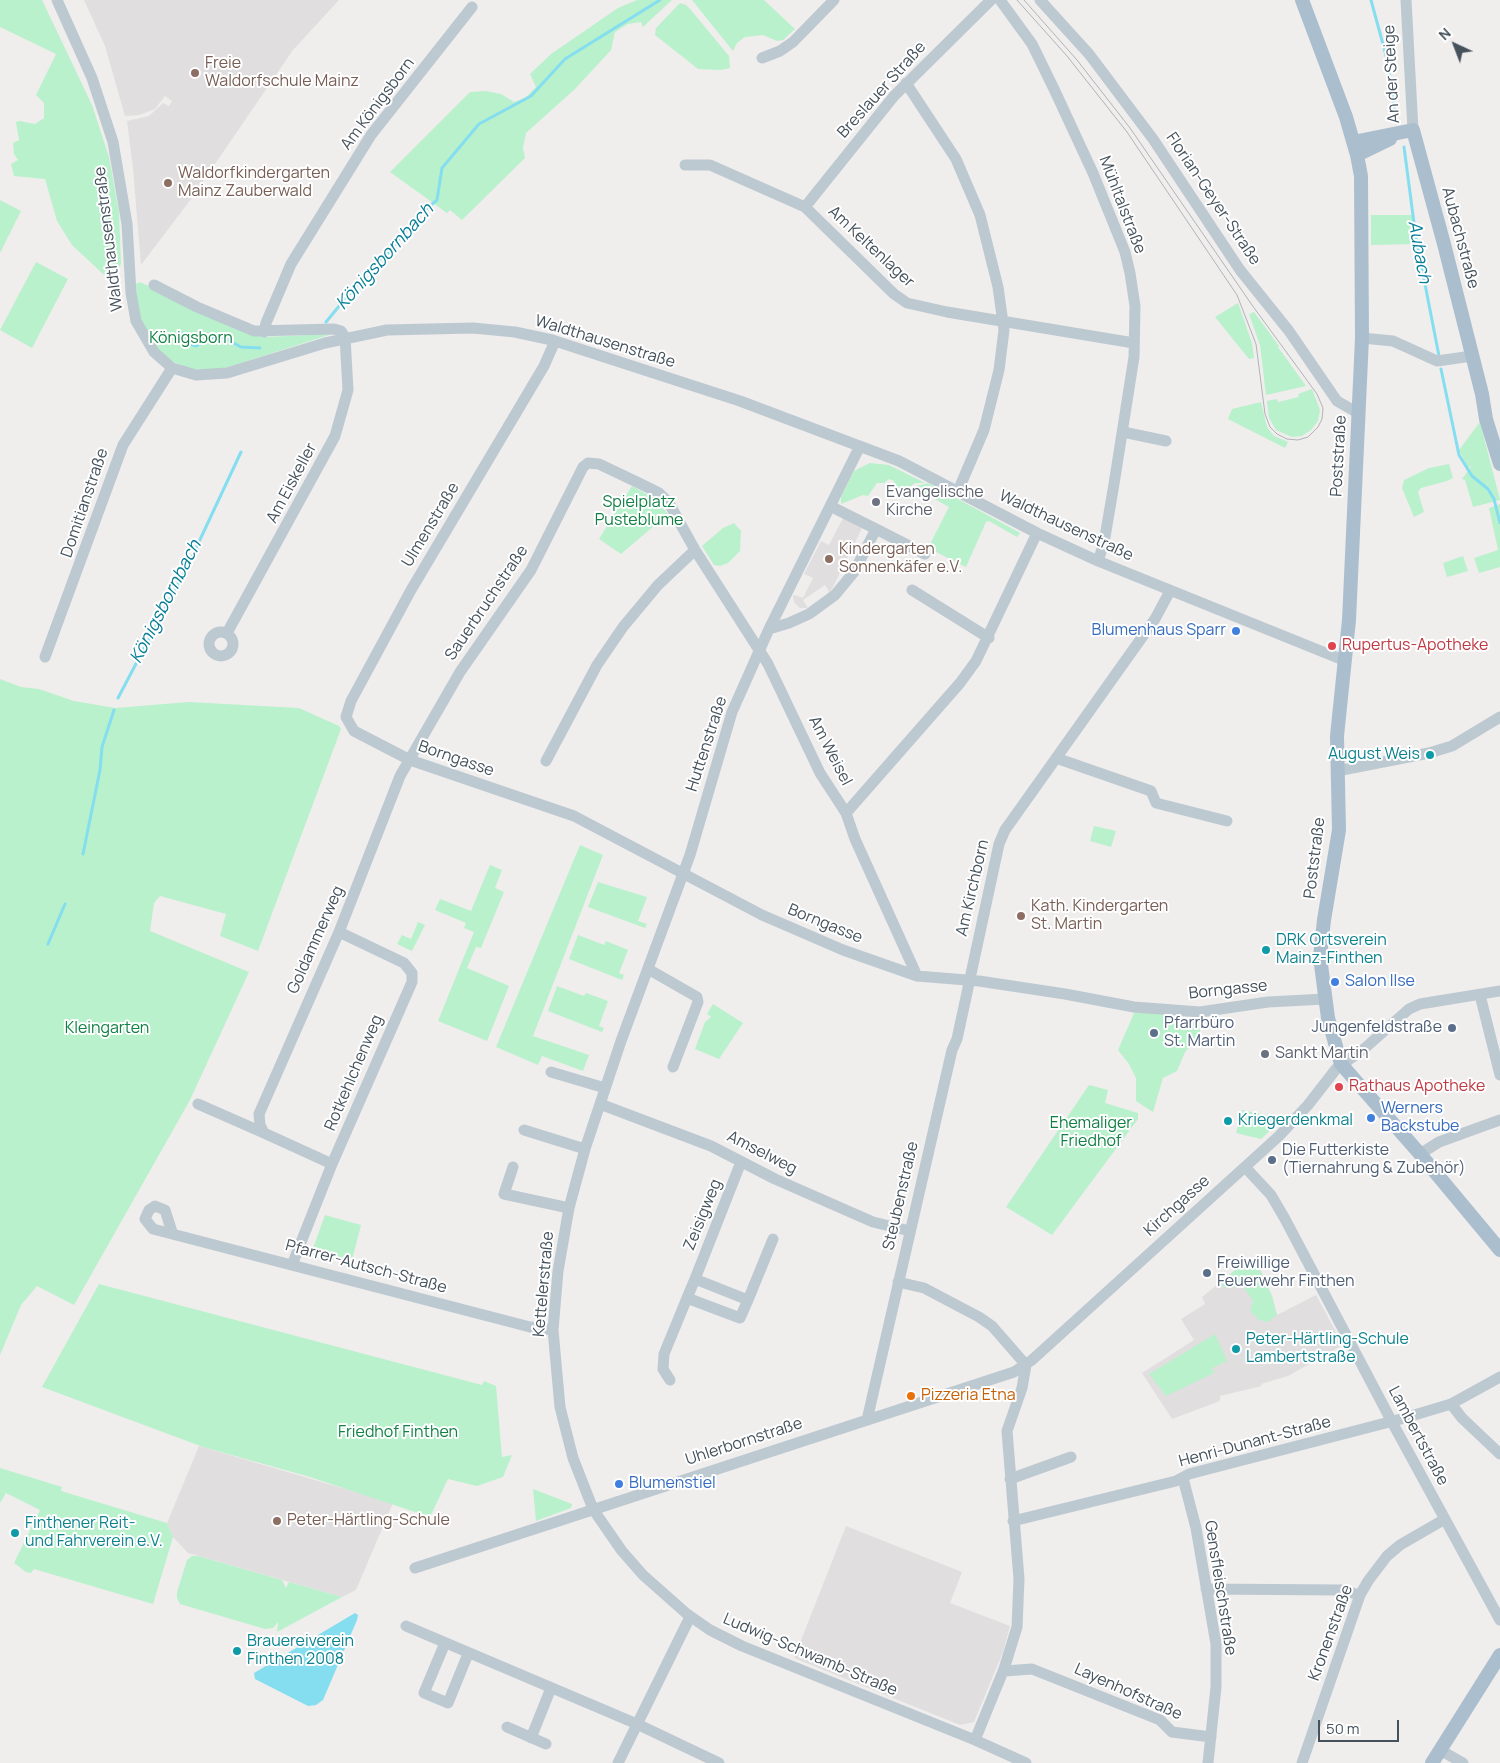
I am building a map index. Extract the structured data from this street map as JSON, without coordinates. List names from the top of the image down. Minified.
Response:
{"streets":{"main road":["An der Steige","Aubachstraße","Poststraße"],"street":["Breslauer Straße","Am Königsborn","Florian-Geyer-Straße","Mühltalstraße","Waldthausenstraße","Am Keltenlager","Am Eiskeller","Domitianstraße","Ulmenstraße","Sauerbruchstraße","Huttenstraße","Am Weisel","Borngasse","Am Kirchborn","Goldammerweg","Rotkehlchenweg","Amselweg","Steubenstraße","Kirchgasse","Zeisigweg","Pfarrer-Autsch-Straße","Kettelerstraße","Lambertstraße","Uhlerbornstraße","Henri-Dunant-Straße","Gensfleischstraße","Kronenstraße","Ludwig-Schwamb-Straße","Layenhofstraße"]},"crossings":[["An der Steige","Aubachstraße"],["An der Steige","Poststraße"],["Breslauer Straße","Am Keltenlager"],["Florian-Geyer-Straße","Poststraße"],["Mühltalstraße","Waldthausenstraße"],["Mühltalstraße","Am Keltenlager"],["Waldthausenstraße","Poststraße"],["Waldthausenstraße","Am Eiskeller"],["Waldthausenstraße","Domitianstraße"],["Waldthausenstraße","Ulmenstraße"],["Waldthausenstraße","Huttenstraße"],["Waldthausenstraße","Am Kirchborn"],["Poststraße","Borngasse"],["Poststraße","Kirchgasse"],["Ulmenstraße","Borngasse"],["Sauerbruchstraße","Am Weisel"],["Sauerbruchstraße","Borngasse"],["Sauerbruchstraße","Goldammerweg"],["Huttenstraße","Am Weisel"],["Huttenstraße","Borngasse"],["Huttenstraße","Kettelerstraße"],["Am Weisel","Borngasse"],["Borngasse","Am Kirchborn"],["Borngasse","Goldammerweg"],["Borngasse","Steubenstraße"],["Borngasse","Kettelerstraße"],["Am Kirchborn","Steubenstraße"],["Goldammerweg","Rotkehlchenweg"],["Rotkehlchenweg","Pfarrer-Autsch-Straße"],["Amselweg","Steubenstraße"],["Amselweg","Zeisigweg"],["Amselweg","Kettelerstraße"],["Steubenstraße","Uhlerbornstraße"],["Kirchgasse","Lambertstraße"],["Kirchgasse","Uhlerbornstraße"],["Pfarrer-Autsch-Straße","Kettelerstraße"],["Kettelerstraße","Uhlerbornstraße"],["Kettelerstraße","Ludwig-Schwamb-Straße"],["Lambertstraße","Henri-Dunant-Straße"],["Lambertstraße","Kronenstraße"],["Uhlerbornstraße","Ludwig-Schwamb-Straße"],["Henri-Dunant-Straße","Gensfleischstraße"],["Gensfleischstraße","Layenhofstraße"]],"water":["Aubach","Königsbornbach"],"parks":["Königsborn","Spielplatz Pusteblume","Kleingarten","Ehemaliger Friedhof","Friedhof Finthen"],"places":["Freie Waldorfschule Mainz","Waldorfkindergarten Mainz Zauberwald","Evangelische Kirche","Kindergarten Sonnenkäfer e.V.","Blumenhaus Sparr","Rupertus-Apotheke","August Weis","Kath. Kindergarten St. Martin","DRK Ortsverein Mainz-Finthen","Salon Ilse","Jungenfeldstraße","Pfarrbüro St. Martin","Sankt Martin","Rathaus Apotheke","Werners Backstube","Kriegerdenkmal","Die Futterkiste (Tiernahrung & Zubehör)","Freiwillige Feuerwehr Finthen","Peter-Härtling-Schule Lambertstraße","Pizzeria Etna","Blumenstiel","Peter-Härtling-Schule","Finthener Reit- und Fahrverein e.V.","Brauereiverein Finthen 2008"],"scale_bar":"50 m","north":"top left"}
